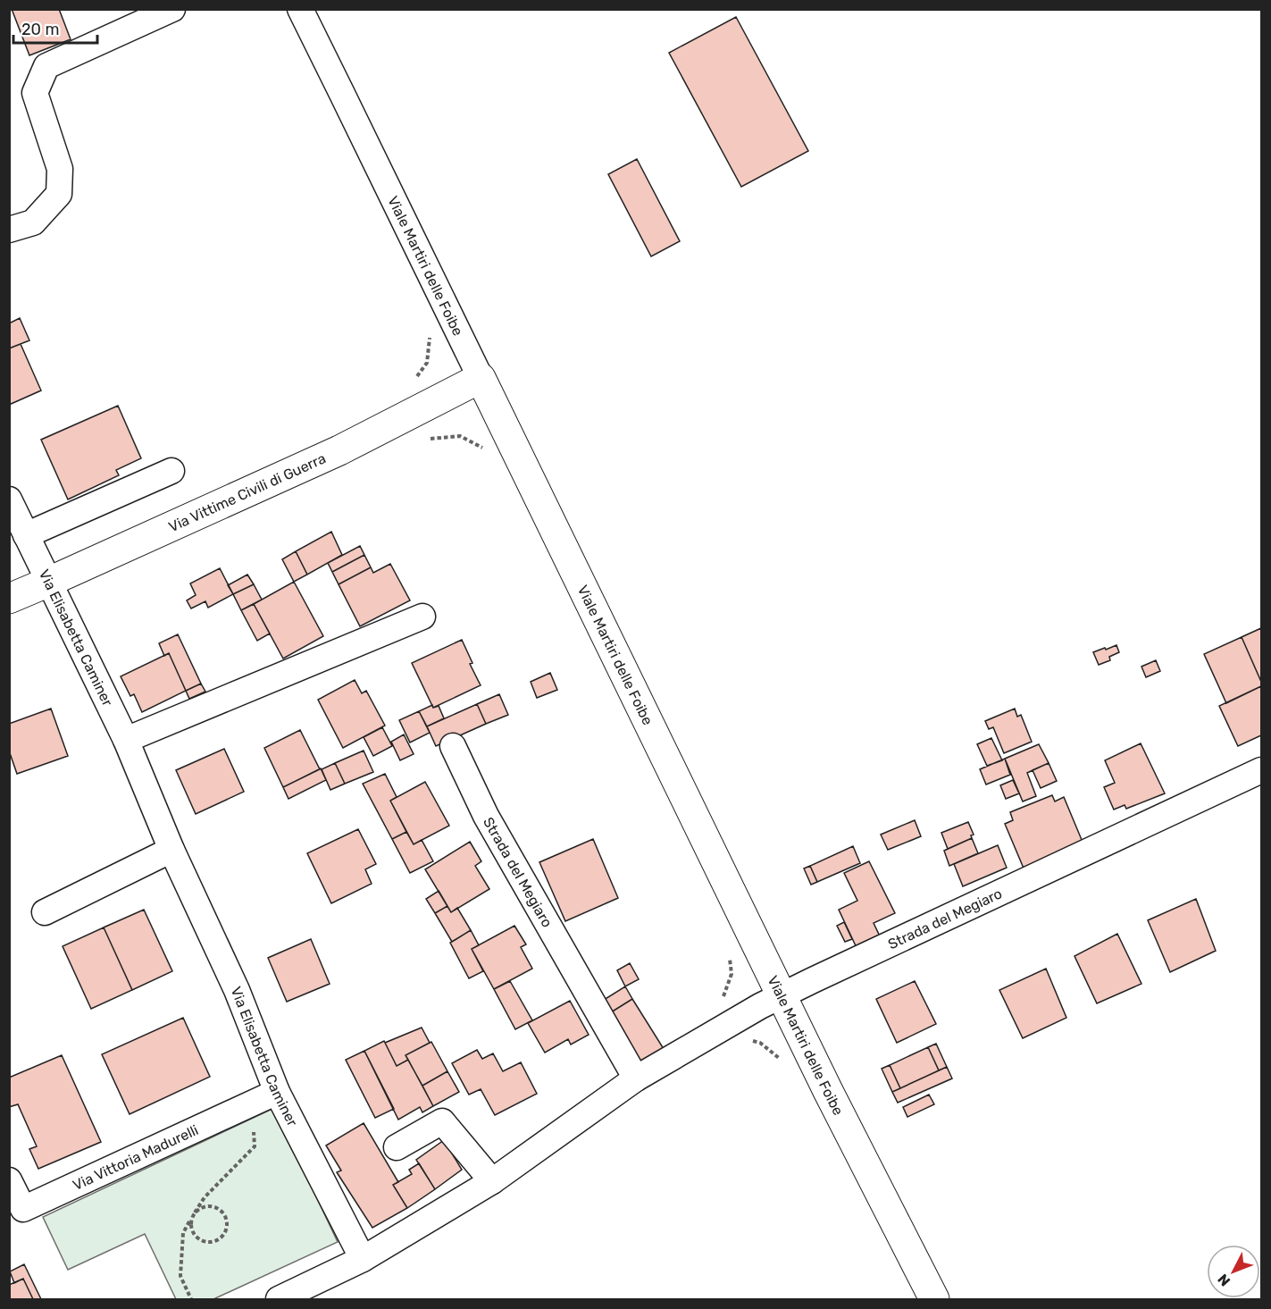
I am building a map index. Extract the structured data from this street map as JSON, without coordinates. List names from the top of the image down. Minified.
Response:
{"streets":{"street":["Viale Martiri delle Foibe","Via Vittime Civili di Guerra","Via Elisabetta Caminer","Strada del Megiaro","Via Vittoria Madurelli"]},"crossings":[["Viale Martiri delle Foibe","Via Vittime Civili di Guerra"],["Viale Martiri delle Foibe","Strada del Megiaro"],["Via Vittime Civili di Guerra","Via Elisabetta Caminer"],["Via Elisabetta Caminer","Strada del Megiaro"],["Via Elisabetta Caminer","Via Vittoria Madurelli"]],"scale_bar":"20 m","north":"bottom left"}
